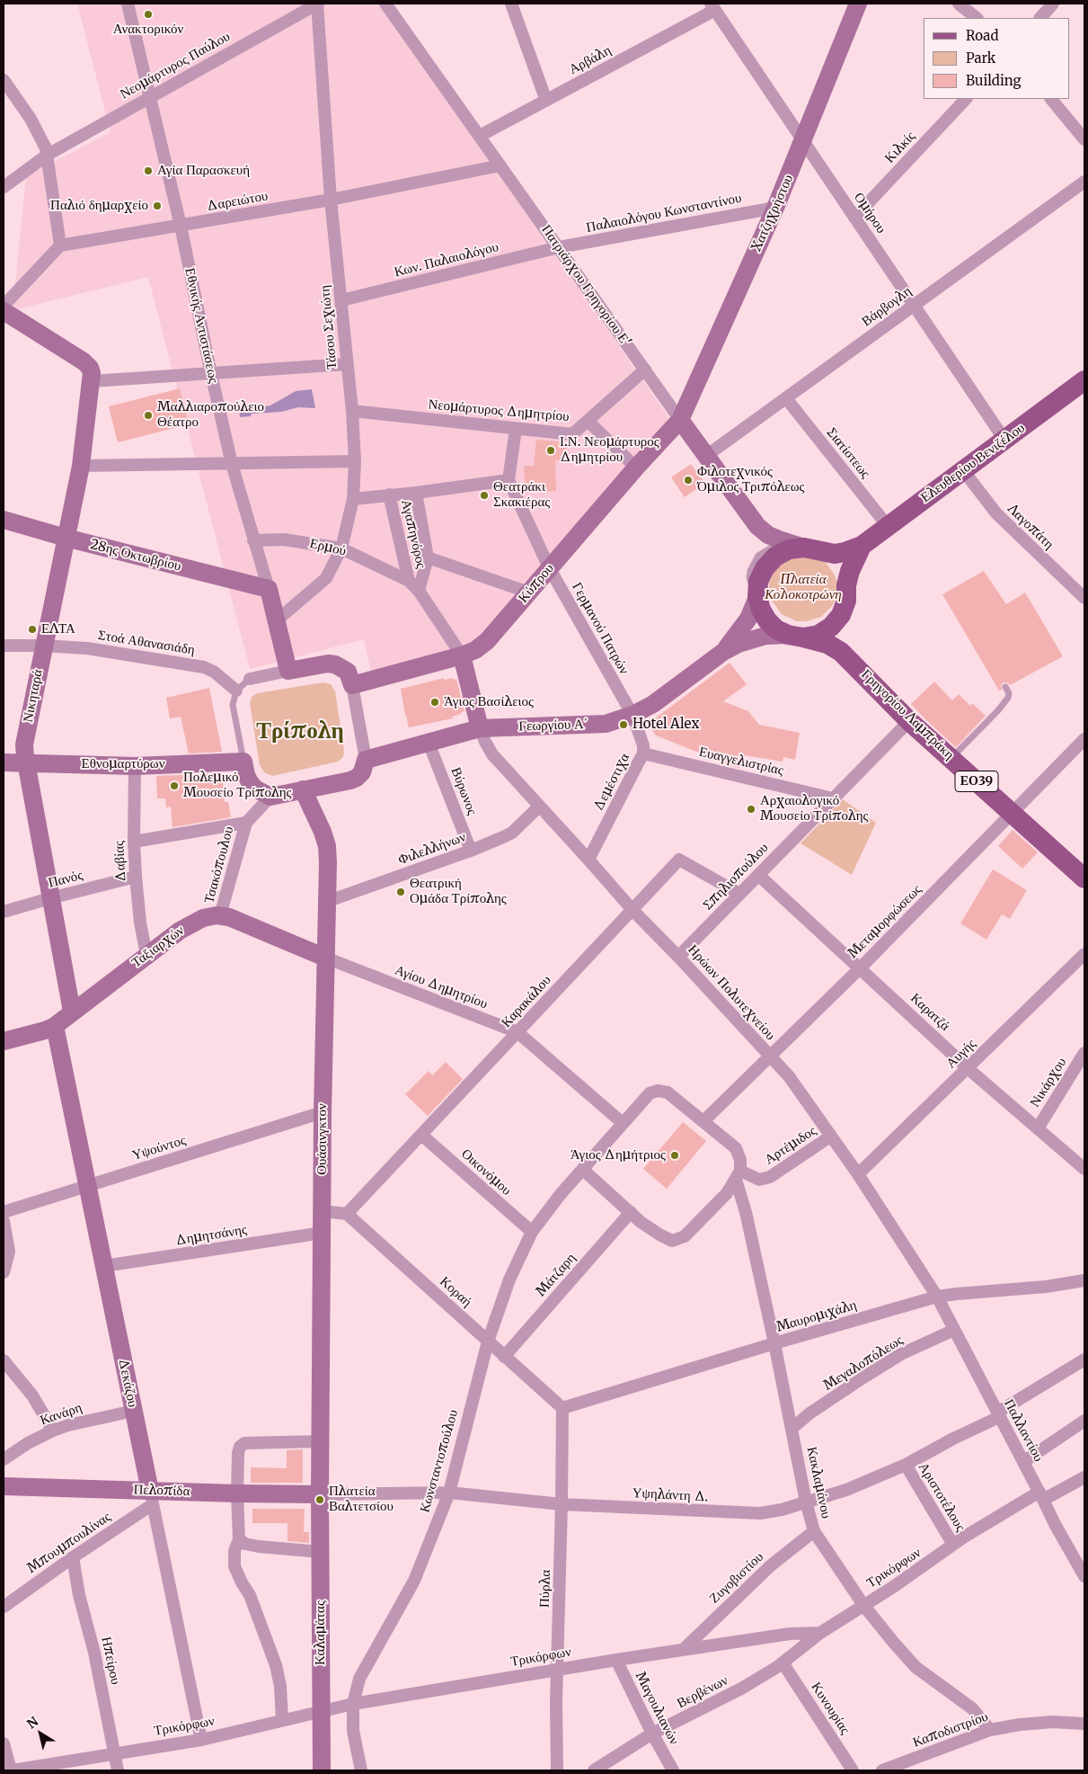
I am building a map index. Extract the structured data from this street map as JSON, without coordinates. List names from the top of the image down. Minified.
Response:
{"streets":{"main road":["Χατζηχρήστου","Πατριάρχου Γρηγορίου Ε'","Εθνικής Αντιστάσεως","Ελευθερίου Βενιζέλου","28ης Οκτωβρίου","Κύπρου","Νικηταρά","Γρηγορίου Λαμπράκη","Γεωργίου Α΄","Εθνομαρτύρων","ΕΟ39","Ταξιαρχών","Ουάσινγκτον","Δεκάζου","Πελοπίδα","Καλαμάτας"],"street":["Αρβάλη","Νεομάρτυρος Παύλου","Κιλκίς","Δαρειώτου","Παλαιολόγου Κωνσταντίνου","Ομήρου","Κων. Παλαιολόγου","Βάρβογλη","Τάσου Σεχιώτη","Νεομάρτυρος Δημητρίου","Σιατίστεως","Λαγοπάτη","Αγαπηνόρος","Ερμού","Γερμανού Πατρών","Στοά Αθανασιάδη","Ευαγγελιστρίας","Δεμέστιχα","Βύρωνος","Φιλελλήνων","Δαβίας","Τσακόπουλου","Σπηλιοπούλου","Πανός","Μεταμορφώσεως","Αγίου Δημητρίου","Ηρώων Πολυτεχνείου","Καρακάλου","Καρατζά","Αυγής","Νικάρχου","Αρτέμιδος","Υψούντος","Οικονόμου","Δημητσάνης","Μάτζαρη","Κοραή","Μαυρομιχάλη","Μεγαλοπόλεως","Κανάρη","Παλλαντίου","Κωνσταντοπούλου","Κακλαμάνου","Υψηλάντη Δ.","Αριστοτέλους","Μπουμπουλίνας","Τρικόρφων","Ζυγοβιστίου","Πύρλα","Ηπείρου","Βερβένων","Μαγουλιανών","Κυνουρίας","Καποδιστρίου"]},"crossings":[["Αρβάλη","Ομήρου"],["Αρβάλη","Πατριάρχου Γρηγορίου Ε'"],["Νεομάρτυρος Παύλου","Εθνικής Αντιστάσεως"],["Νεομάρτυρος Παύλου","Τάσου Σεχιώτη"],["Κιλκίς","Ομήρου"],["Δαρειώτου","Πατριάρχου Γρηγορίου Ε'"],["Δαρειώτου","Εθνικής Αντιστάσεως"],["Δαρειώτου","Τάσου Σεχιώτη"],["Παλαιολόγου Κωνσταντίνου","Χατζηχρήστου"],["Παλαιολόγου Κωνσταντίνου","Κων. Παλαιολόγου"],["Παλαιολόγου Κωνσταντίνου","Πατριάρχου Γρηγορίου Ε'"],["Χατζηχρήστου","Ομήρου"],["Χατζηχρήστου","Πατριάρχου Γρηγορίου Ε'"],["Χατζηχρήστου","Κύπρου"],["Ομήρου","Βάρβογλη"],["Ομήρου","Ελευθερίου Βενιζέλου"],["Κων. Παλαιολόγου","Πατριάρχου Γρηγορίου Ε'"],["Κων. Παλαιολόγου","Τάσου Σεχιώτη"],["Πατριάρχου Γρηγορίου Ε'","Βάρβογλη"],["Πατριάρχου Γρηγορίου Ε'","Νεομάρτυρος Δημητρίου"],["Πατριάρχου Γρηγορίου Ε'","Κύπρου"],["Πατριάρχου Γρηγορίου Ε'","Γρηγορίου Λαμπράκη"],["Πατριάρχου Γρηγορίου Ε'","Γεωργίου Α΄"],["Βάρβογλη","Σιατίστεως"],["Εθνικής Αντιστάσεως","Τάσου Σεχιώτη"],["Εθνικής Αντιστάσεως","Ερμού"],["Εθνικής Αντιστάσεως","28ης Οκτωβρίου"],["Εθνικής Αντιστάσεως","Κύπρου"],["Εθνικής Αντιστάσεως","Στοά Αθανασιάδη"],["Εθνικής Αντιστάσεως","Γεωργίου Α΄"],["Εθνικής Αντιστάσεως","Εθνομαρτύρων"],["Εθνικής Αντιστάσεως","Ουάσινγκτον"],["Τάσου Σεχιώτη","Νεομάρτυρος Δημητρίου"],["Τάσου Σεχιώτη","Ερμού"],["Σιατίστεως","Ελευθερίου Βενιζέλου"],["Ελευθερίου Βενιζέλου","Λαγοπάτη"],["Αγαπηνόρος","Ερμού"],["Ερμού","Κύπρου"],["28ης Οκτωβρίου","Νικηταρά"],["Κύπρου","Γερμανού Πατρών"],["Κύπρου","Στοά Αθανασιάδη"],["Κύπρου","Γεωργίου Α΄"],["Κύπρου","Εθνομαρτύρων"],["Κύπρου","Ουάσινγκτον"],["Γερμανού Πατρών","Γεωργίου Α΄"],["Γερμανού Πατρών","Δεμέστιχα"],["Στοά Αθανασιάδη","Νικηταρά"],["Στοά Αθανασιάδη","Γεωργίου Α΄"],["Στοά Αθανασιάδη","Εθνομαρτύρων"],["Στοά Αθανασιάδη","Ουάσινγκτον"],["Νικηταρά","Εθνομαρτύρων"],["Νικηταρά","Πανός"],["Νικηταρά","Ταξιαρχών"],["Γρηγορίου Λαμπράκη","Γεωργίου Α΄"],["Γρηγορίου Λαμπράκη","Σπηλιοπούλου"],["Γρηγορίου Λαμπράκη","Μεταμορφώσεως"],["Γεωργίου Α΄","Εθνομαρτύρων"],["Γεωργίου Α΄","Δεμέστιχα"],["Γεωργίου Α΄","Βύρωνος"],["Γεωργίου Α΄","Ηρώων Πολυτεχνείου"],["Γεωργίου Α΄","Ουάσινγκτον"],["Ευαγγελιστρίας","Δεμέστιχα"],["Ευαγγελιστρίας","Σπηλιοπούλου"],["Εθνομαρτύρων","Δαβίας"],["Εθνομαρτύρων","Ουάσινγκτον"],["Δεμέστιχα","Ηρώων Πολυτεχνείου"],["Βύρωνος","Φιλελλήνων"],["Φιλελλήνων","Ηρώων Πολυτεχνείου"],["Φιλελλήνων","Ουάσινγκτον"],["Δαβίας","Πανός"],["Δαβίας","Ταξιαρχών"],["Τσακόπουλου","Ταξιαρχών"],["Σπηλιοπούλου","Ηρώων Πολυτεχνείου"],["Σπηλιοπούλου","Καρακάλου"],["Σπηλιοπούλου","Καρατζά"],["Μεταμορφώσεως","Αγίου Δημητρίου"],["Μεταμορφώσεως","Ηρώων Πολυτεχνείου"],["Μεταμορφώσεως","Καρατζά"],["Μεταμορφώσεως","Αρτέμιδος"],["Μεταμορφώσεως","Μάτζαρη"],["Μεταμορφώσεως","Κωνσταντοπούλου"],["Μεταμορφώσεως","Κακλαμάνου"],["Ταξιαρχών","Αγίου Δημητρίου"],["Ταξιαρχών","Ουάσινγκτον"],["Ταξιαρχών","Δεκάζου"],["Αγίου Δημητρίου","Καρακάλου"],["Αγίου Δημητρίου","Ουάσινγκτον"],["Αγίου Δημητρίου","Αρτέμιδος"],["Αγίου Δημητρίου","Μάτζαρη"],["Αγίου Δημητρίου","Κωνσταντοπούλου"],["Αγίου Δημητρίου","Κακλαμάνου"],["Ηρώων Πολυτεχνείου","Καρακάλου"],["Ηρώων Πολυτεχνείου","Αυγής"],["Ηρώων Πολυτεχνείου","Αρτέμιδος"],["Ηρώων Πολυτεχνείου","Μαυρομιχάλη"],["Ηρώων Πολυτεχνείου","Παλλαντίου"],["Καρακάλου","Οικονόμου"],["Καρακάλου","Κοραή"],["Καρατζά","Αυγής"],["Καρατζά","Νικάρχου"],["Ουάσινγκτον","Υψούντος"],["Ουάσινγκτον","Δημητσάνης"],["Ουάσινγκτον","Πελοπίδα"],["Ουάσινγκτον","Υψηλάντη Δ."],["Ουάσινγκτον","Καλαμάτας"],["Αρτέμιδος","Μάτζαρη"],["Αρτέμιδος","Κωνσταντοπούλου"],["Αρτέμιδος","Κακλαμάνου"],["Υψούντος","Δεκάζου"],["Οικονόμου","Κωνσταντοπούλου"],["Δημητσάνης","Δεκάζου"],["Μάτζαρη","Κοραή"],["Μάτζαρη","Κωνσταντοπούλου"],["Μάτζαρη","Κακλαμάνου"],["Κοραή","Μαυρομιχάλη"],["Κοραή","Κωνσταντοπούλου"],["Κοραή","Πύρλα"],["Μαυρομιχάλη","Παλλαντίου"],["Μαυρομιχάλη","Κακλαμάνου"],["Μαυρομιχάλη","Πύρλα"],["Μεγαλοπόλεως","Παλλαντίου"],["Μεγαλοπόλεως","Κακλαμάνου"],["Δεκάζου","Κανάρη"],["Δεκάζου","Πελοπίδα"],["Δεκάζου","Μπουμπουλίνας"],["Δεκάζου","Τρικόρφων"],["Παλλαντίου","Υψηλάντη Δ."],["Παλλαντίου","Τρικόρφων"],["Κωνσταντοπούλου","Κακλαμάνου"],["Κωνσταντοπούλου","Υψηλάντη Δ."],["Κωνσταντοπούλου","Τρικόρφων"],["Κακλαμάνου","Υψηλάντη Δ."],["Κακλαμάνου","Τρικόρφων"],["Κακλαμάνου","Ζυγοβιστίου"],["Κακλαμάνου","Καποδιστρίου"],["Πελοπίδα","Υψηλάντη Δ."],["Πελοπίδα","Μπουμπουλίνας"],["Πελοπίδα","Καλαμάτας"],["Υψηλάντη Δ.","Αριστοτέλους"],["Υψηλάντη Δ.","Πύρλα"],["Υψηλάντη Δ.","Καλαμάτας"],["Αριστοτέλους","Τρικόρφων"],["Μπουμπουλίνας","Ηπείρου"],["Τρικόρφων","Ζυγοβιστίου"],["Τρικόρφων","Πύρλα"],["Τρικόρφων","Καλαμάτας"],["Τρικόρφων","Ηπείρου"],["Τρικόρφων","Βερβένων"],["Τρικόρφων","Μαγουλιανών"],["Βερβένων","Μαγουλιανών"],["Βερβένων","Κυνουρίας"]],"districts":["Τρίπολη"],"parks":["Πλατεία Κολοκοτρώνη"],"places":["Ανακτορικόν","Αγία Παρασκευή","Παλιό δημαρχείο","Μαλλιαροπούλειο Θέατρο","Ι.Ν. Νεομάρτυρος Δημητρίου","Φιλοτεχνικός Όμιλος Τριπόλεως","Θεατράκι Σκακιέρας","ΕΛΤΑ","Άγιος Βασίλειος","Hotel Alex","Πολεμικό Μουσείο Τρίπολης","Αρχαιολογικό Μουσείο Τρίπολης","Θεατρική Ομάδα Τρίπολης","Άγιος Δημήτριος","Πλατεία Βαλτετσίου"],"legend":["Road","Park","Building"],"north":"top left"}
